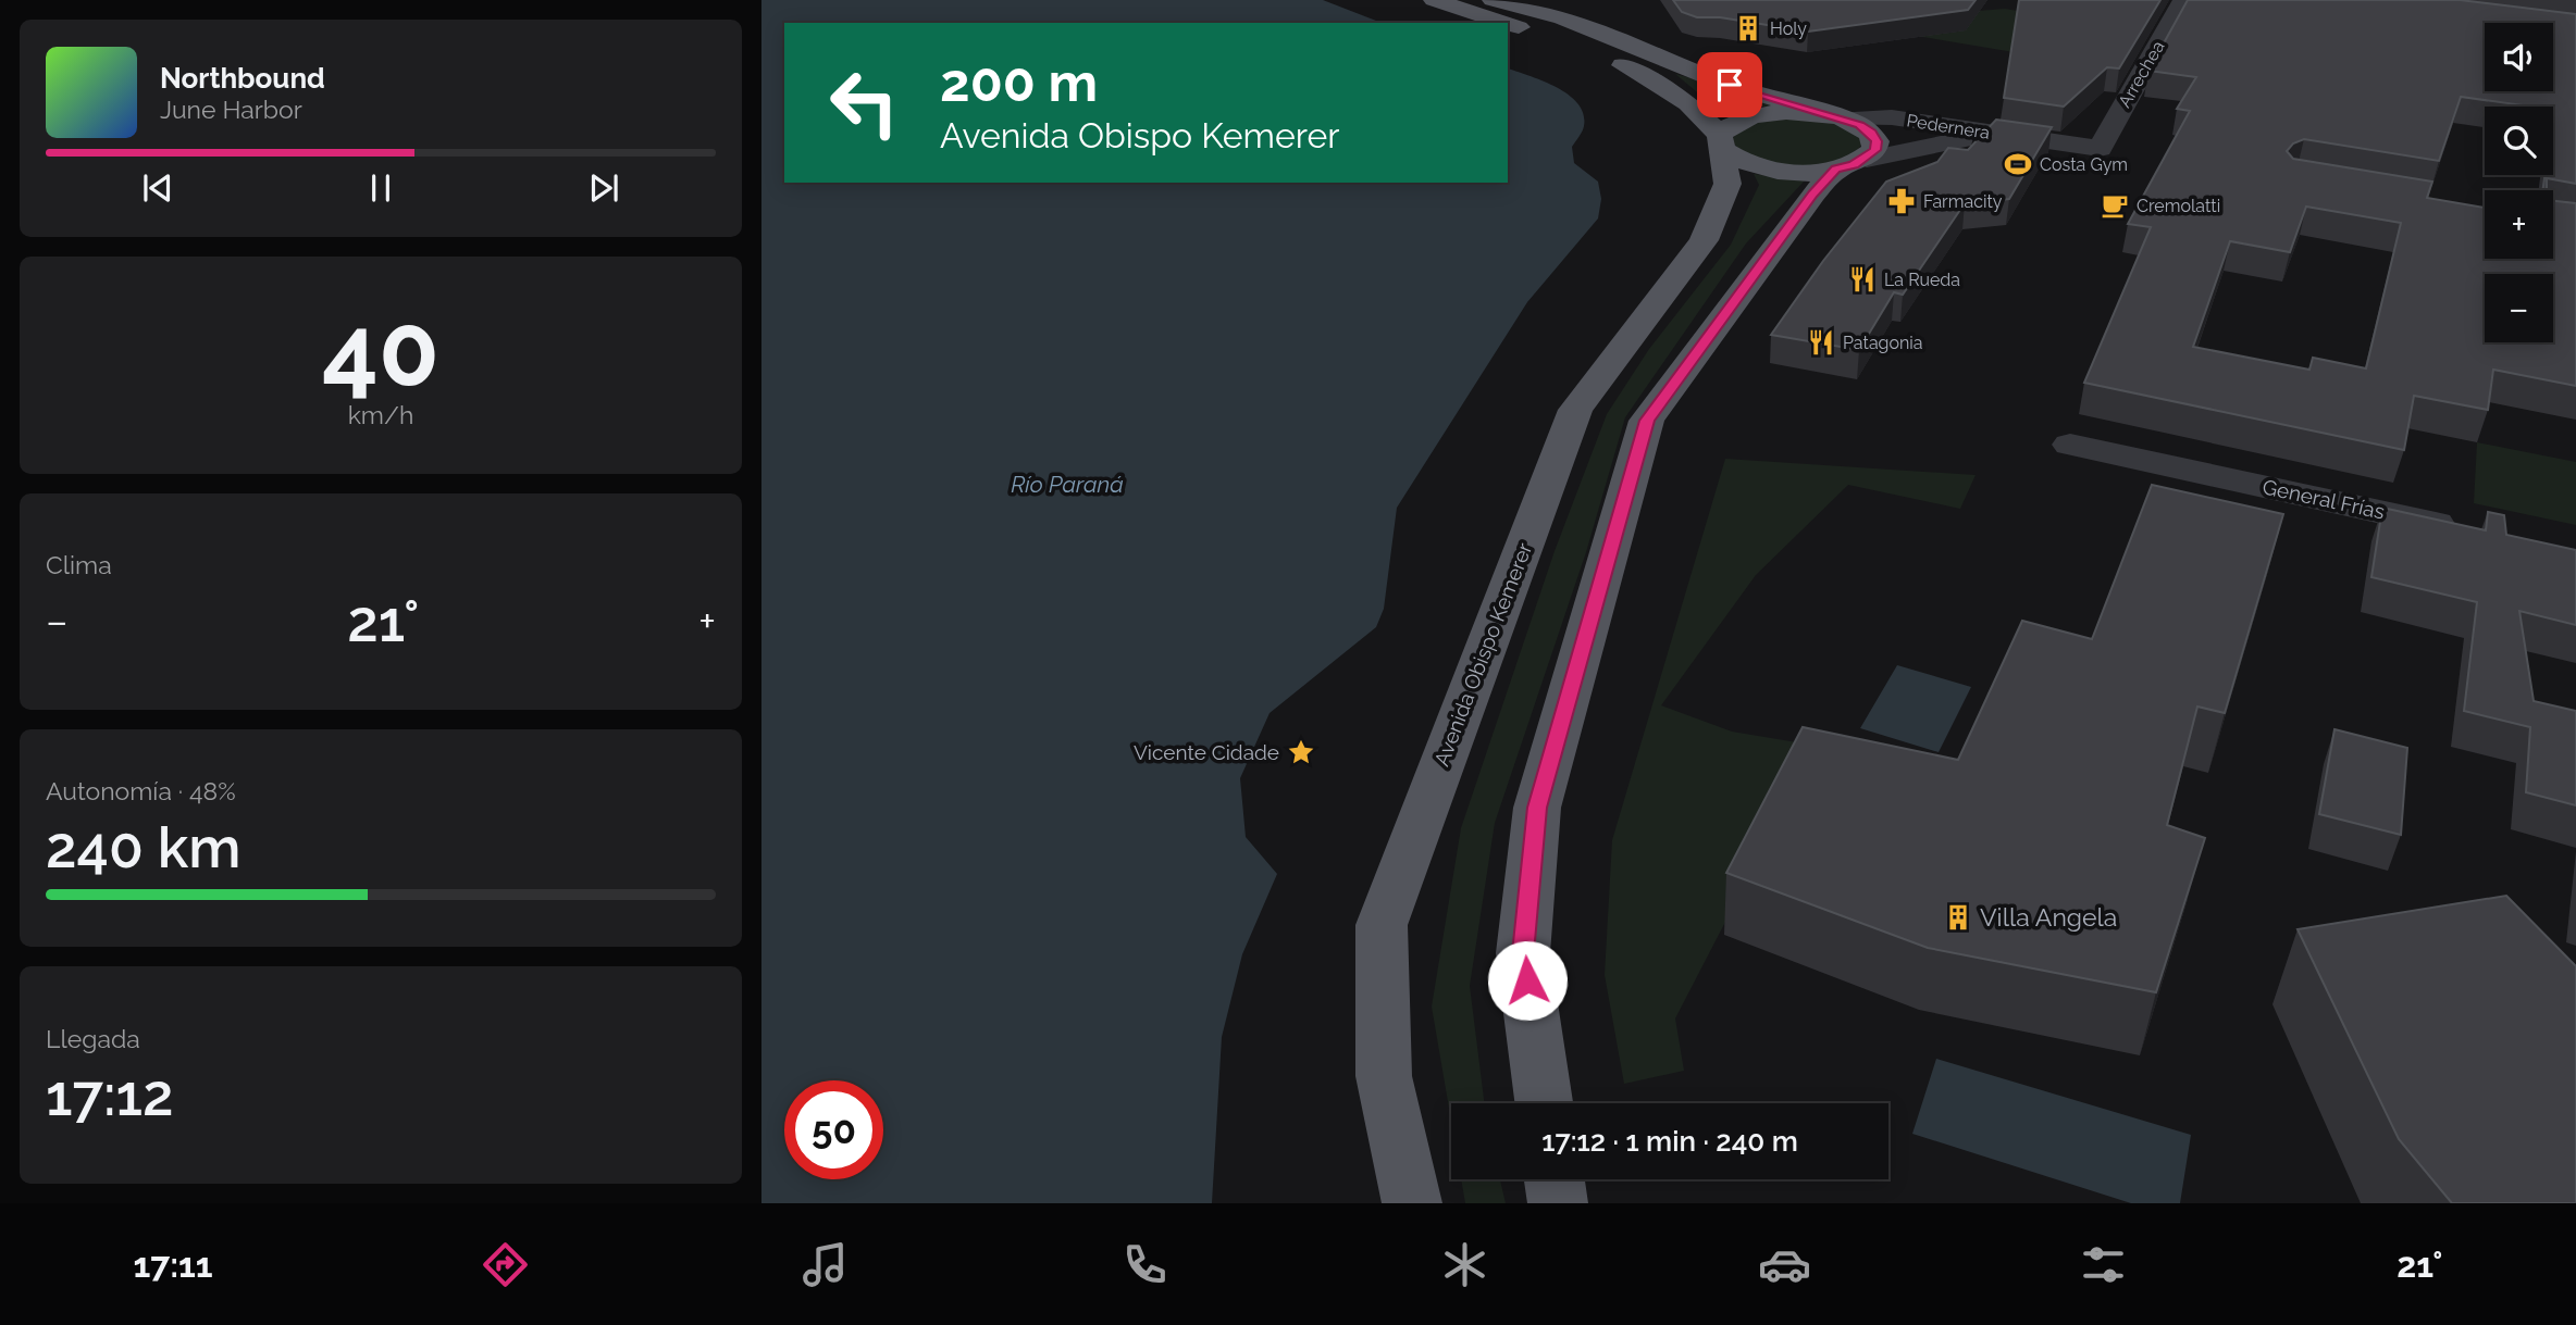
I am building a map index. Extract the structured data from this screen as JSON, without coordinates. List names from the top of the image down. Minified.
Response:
{"streets":{"main road":["Avenida Obispo Kemerer"],"street":["Arrechea","Pedernera","General Frías"]},"crossings":[["Arrechea","Pedernera"]],"water":["Río Paraná"],"places":{"building":["Holy","Villa Angela"],"sports":["Costa Gym"],"pharmacy":["Farmacity"],"cafe":["Cremolatti"],"restaurant":["La Rueda","Patagonia"],"place":["Vicente Cidade"]},"page":{"map_buttons":["+","−"],"turn":["200 m","Avenida Obispo Kemerer"],"song":["Northbound","June Harbor"],"tile":[["40","km/h"],"Clima",["Autonomía · 48%","240 km"],["Llegada","17:12"]],"heat":["−","21°","+"],"limit":"50","trip":"17:12 · 1 min · 240 m","tabs":["17:11","21°"]}}
